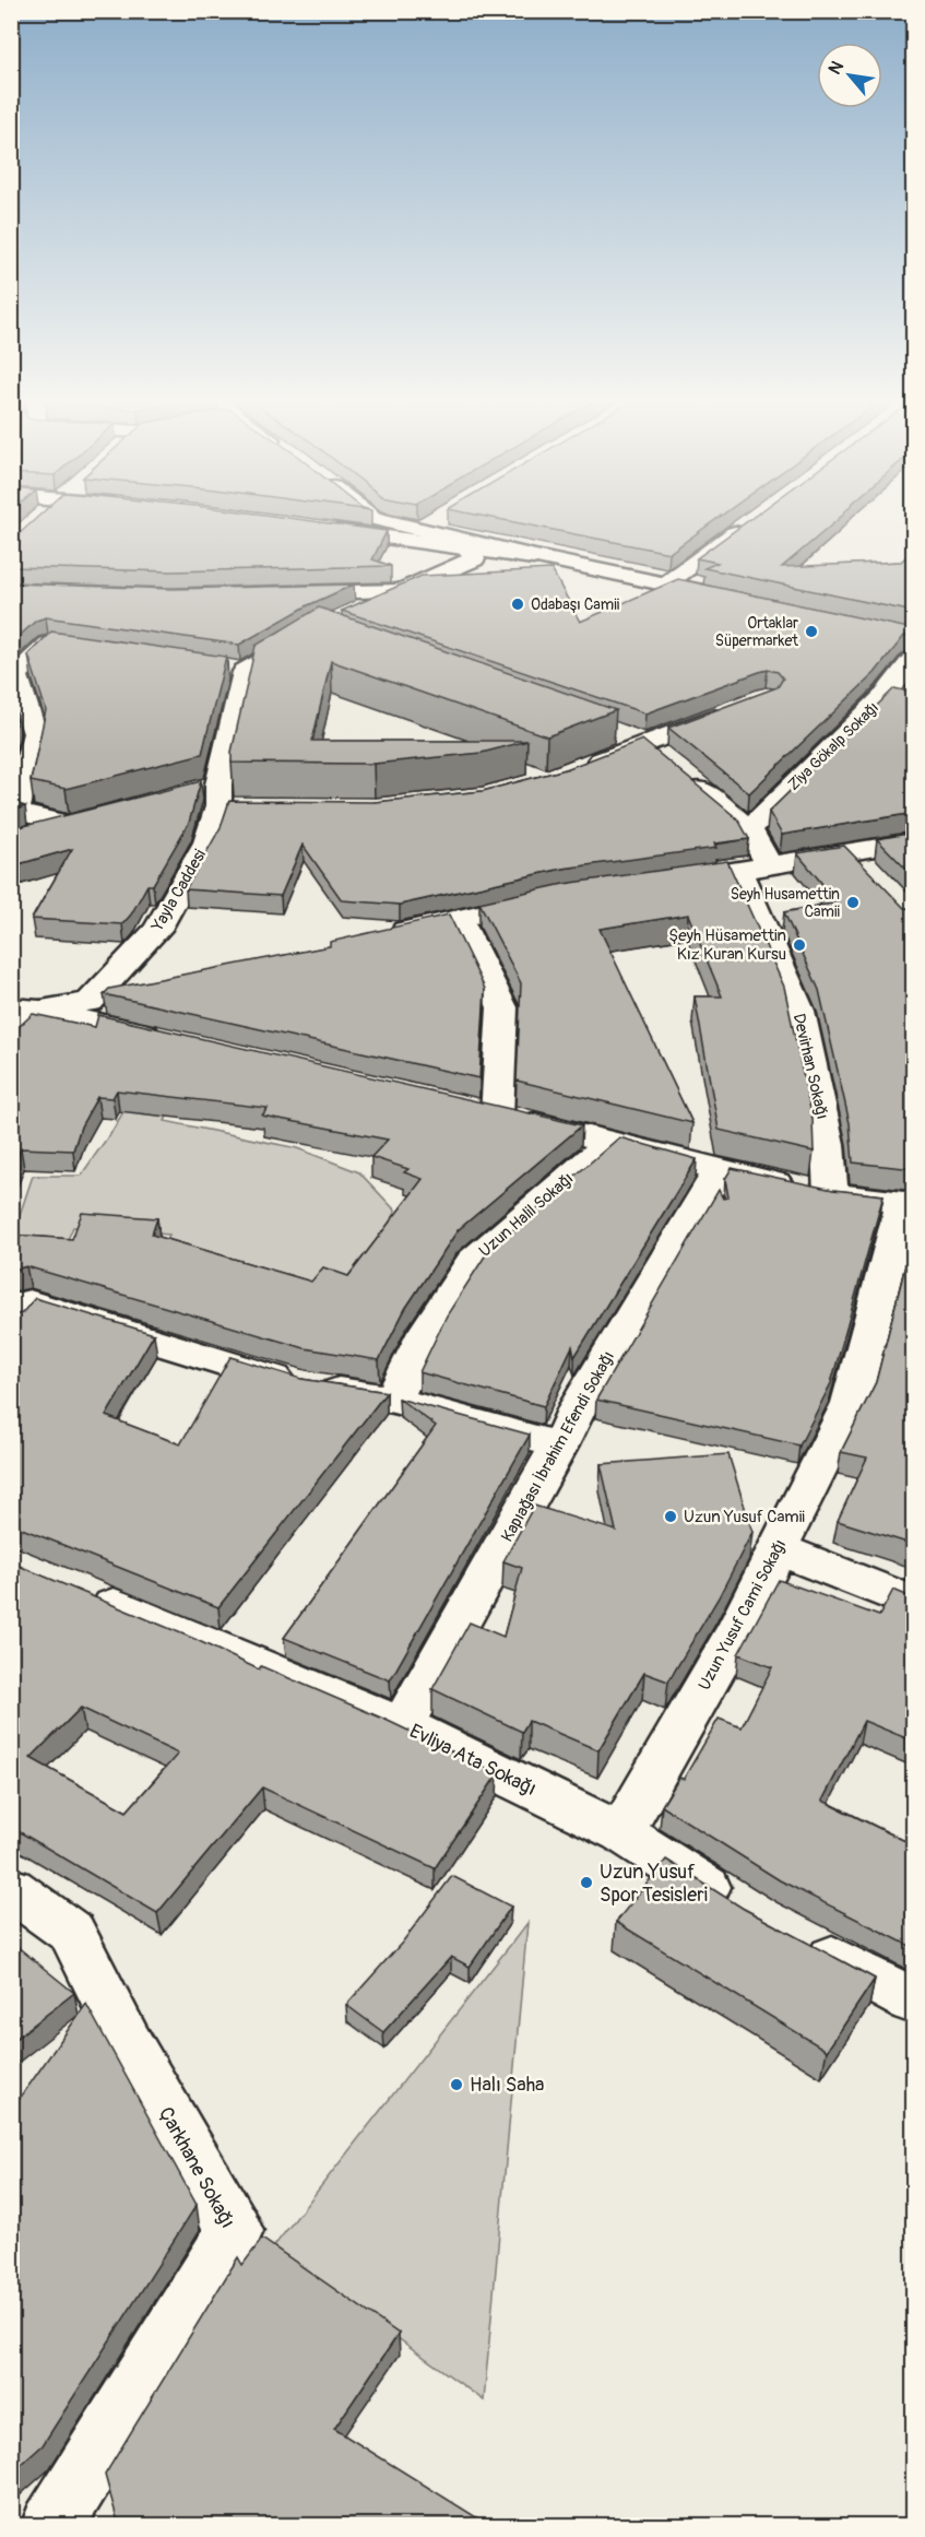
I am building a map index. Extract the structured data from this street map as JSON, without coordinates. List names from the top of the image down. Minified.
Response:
{"streets":{"street":["Ziya Gökalp Sokağı","Yayla Caddesi","Devirhan Sokağı","Uzun Halil Sokağı","Kapıağası İbrahim Efendi Sokağı","Uzun Yusuf Cami Sokağı","Evliya Ata Sokağı","Çarkhane Sokağı"]},"crossings":[["Kapıağası İbrahim Efendi Sokağı","Evliya Ata Sokağı"],["Uzun Yusuf Cami Sokağı","Evliya Ata Sokağı"]],"places":["Odabaşı Camii","Ortaklar Süpermarket","Seyh Husamettin Camii","Şeyh Hüsamettin Kız Kuran Kursu","Uzun Yusuf Camii","Uzun Yusuf Spor Tesisleri","Halı Saha"],"north":"top left"}
